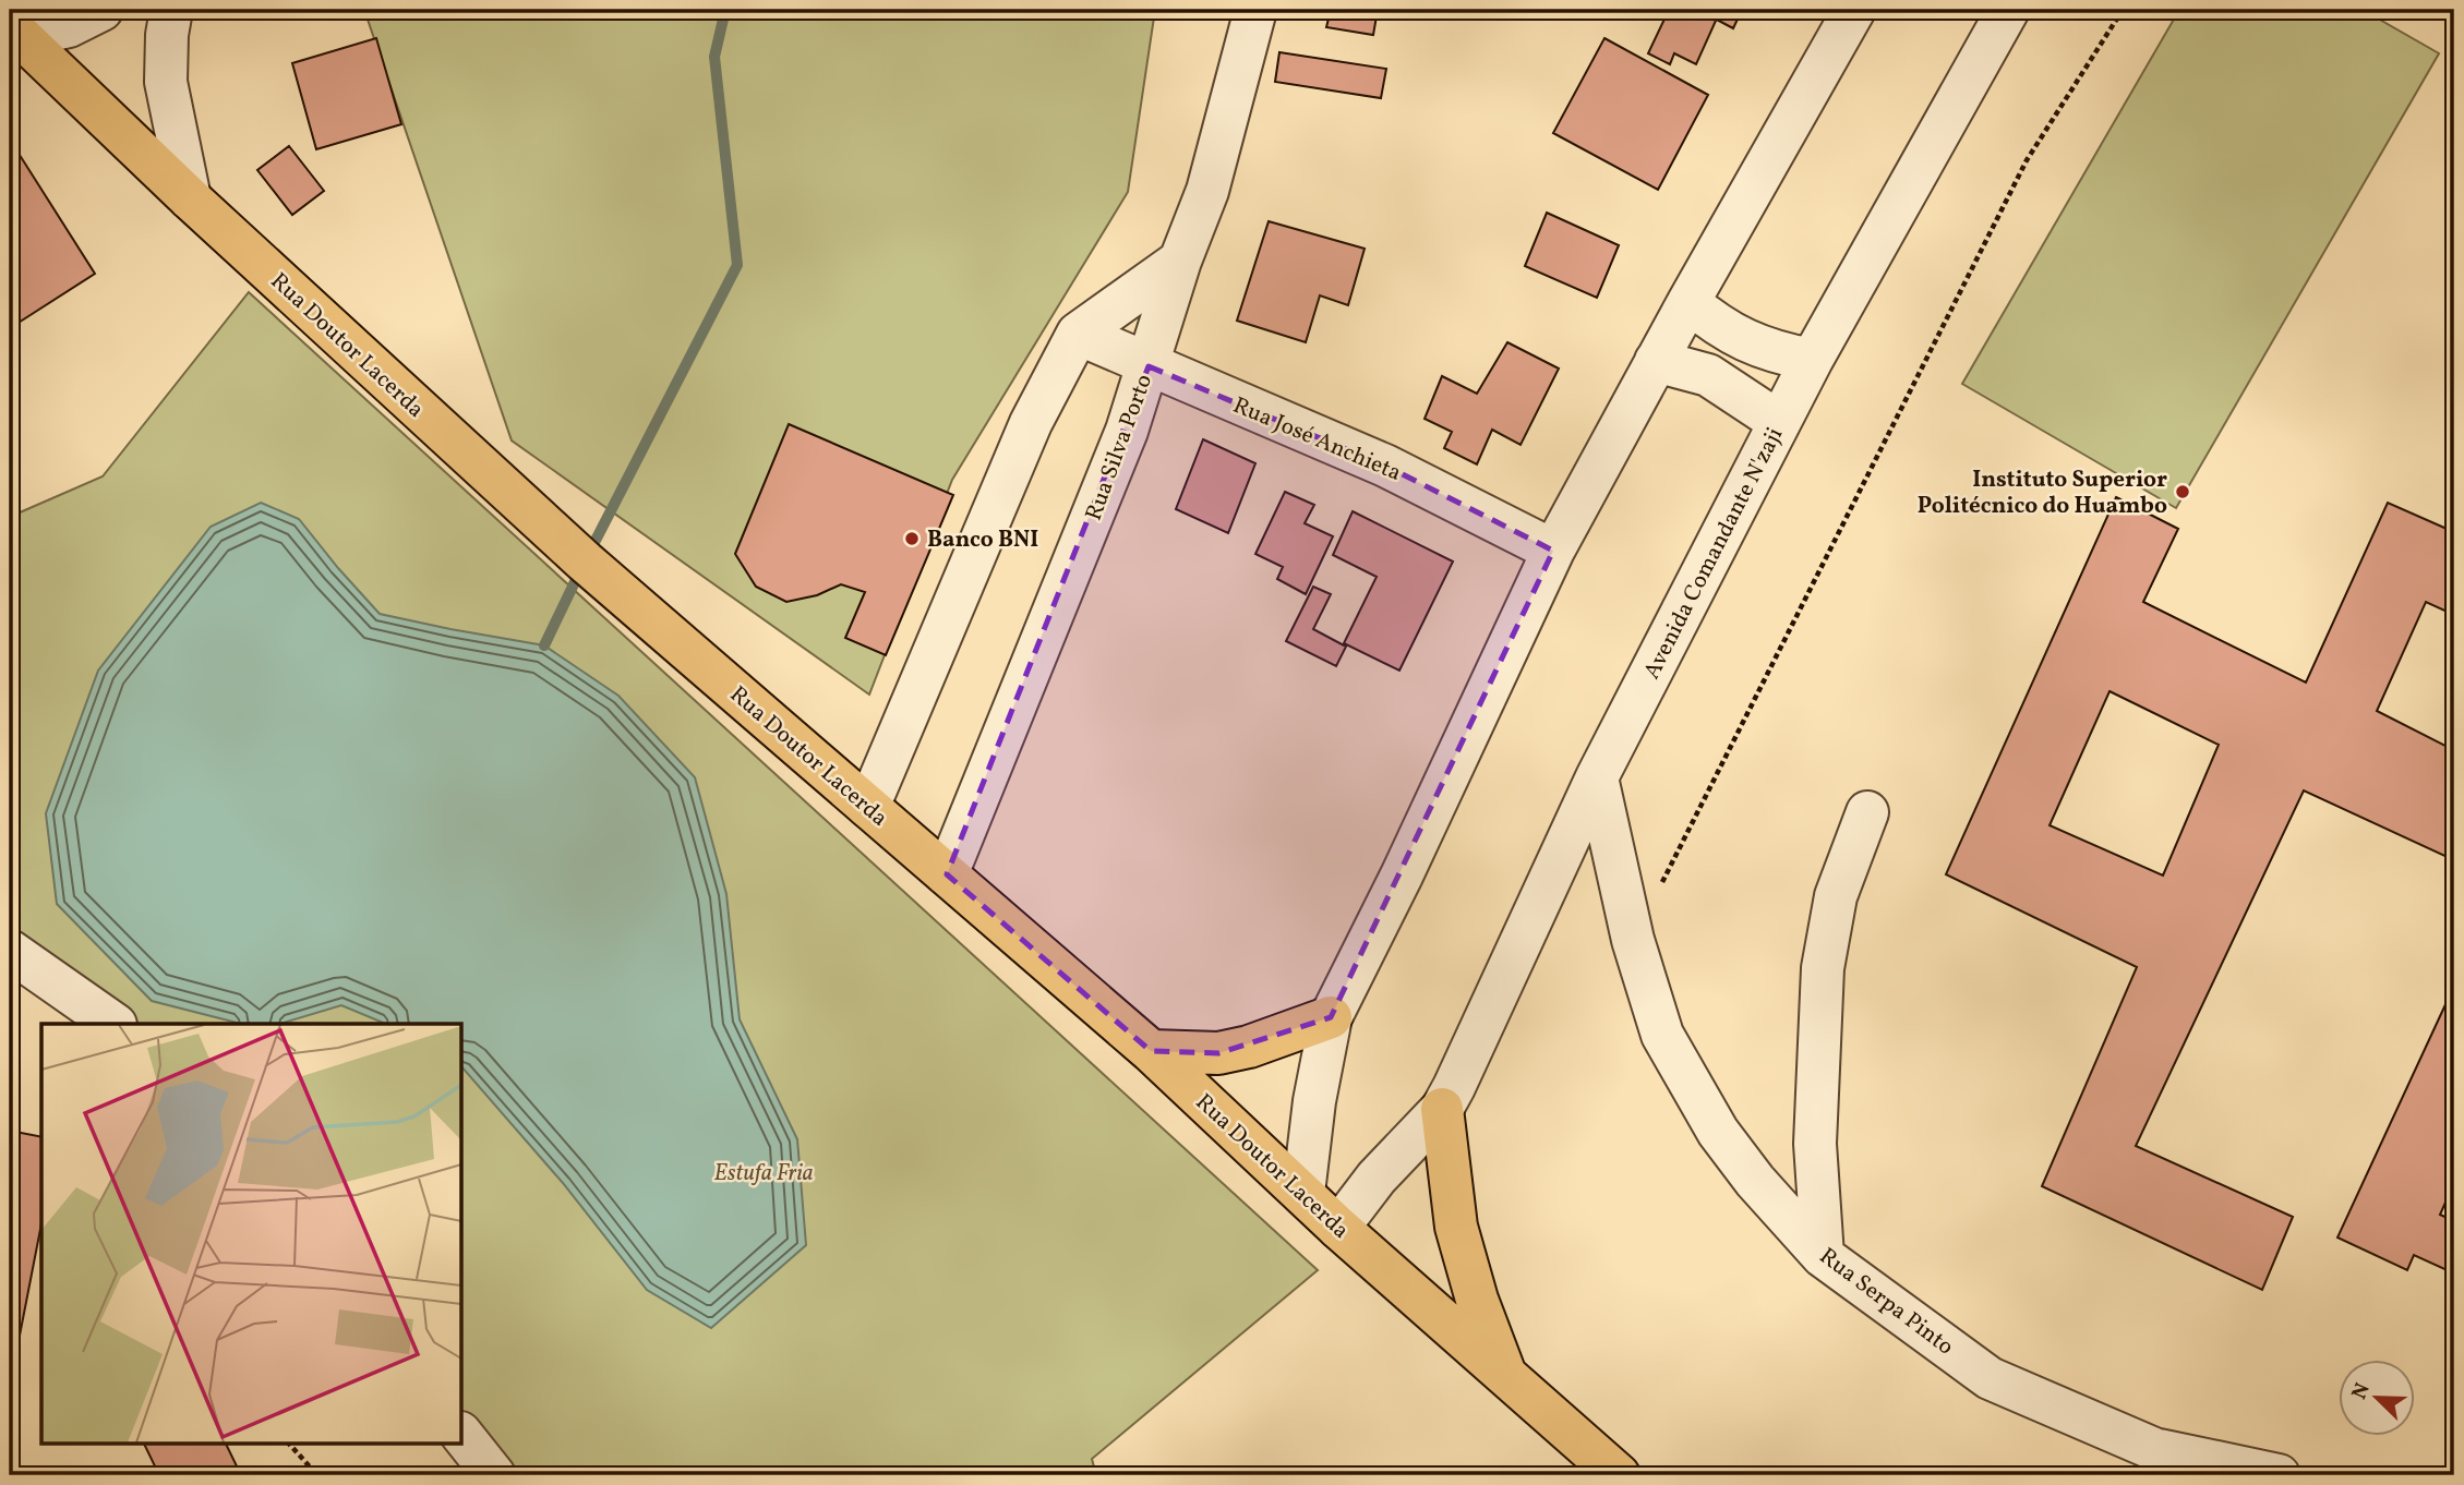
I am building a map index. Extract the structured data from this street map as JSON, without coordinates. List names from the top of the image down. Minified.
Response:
{"streets":{"main road":["Rua Doutor Lacerda"],"street":["Rua José Anchieta","Rua Silva Porto","Avenida Comandante N'zaji","Rua Serpa Pinto"]},"crossings":[["Rua Doutor Lacerda","Rua Silva Porto"],["Rua Doutor Lacerda","Avenida Comandante N'zaji"],["Rua José Anchieta","Rua Silva Porto"],["Avenida Comandante N'zaji","Rua Serpa Pinto"]],"parks":["Estufa Fria"],"places":["Instituto Superior Politécnico do Huambo","Banco BNI"],"north":"top left"}
